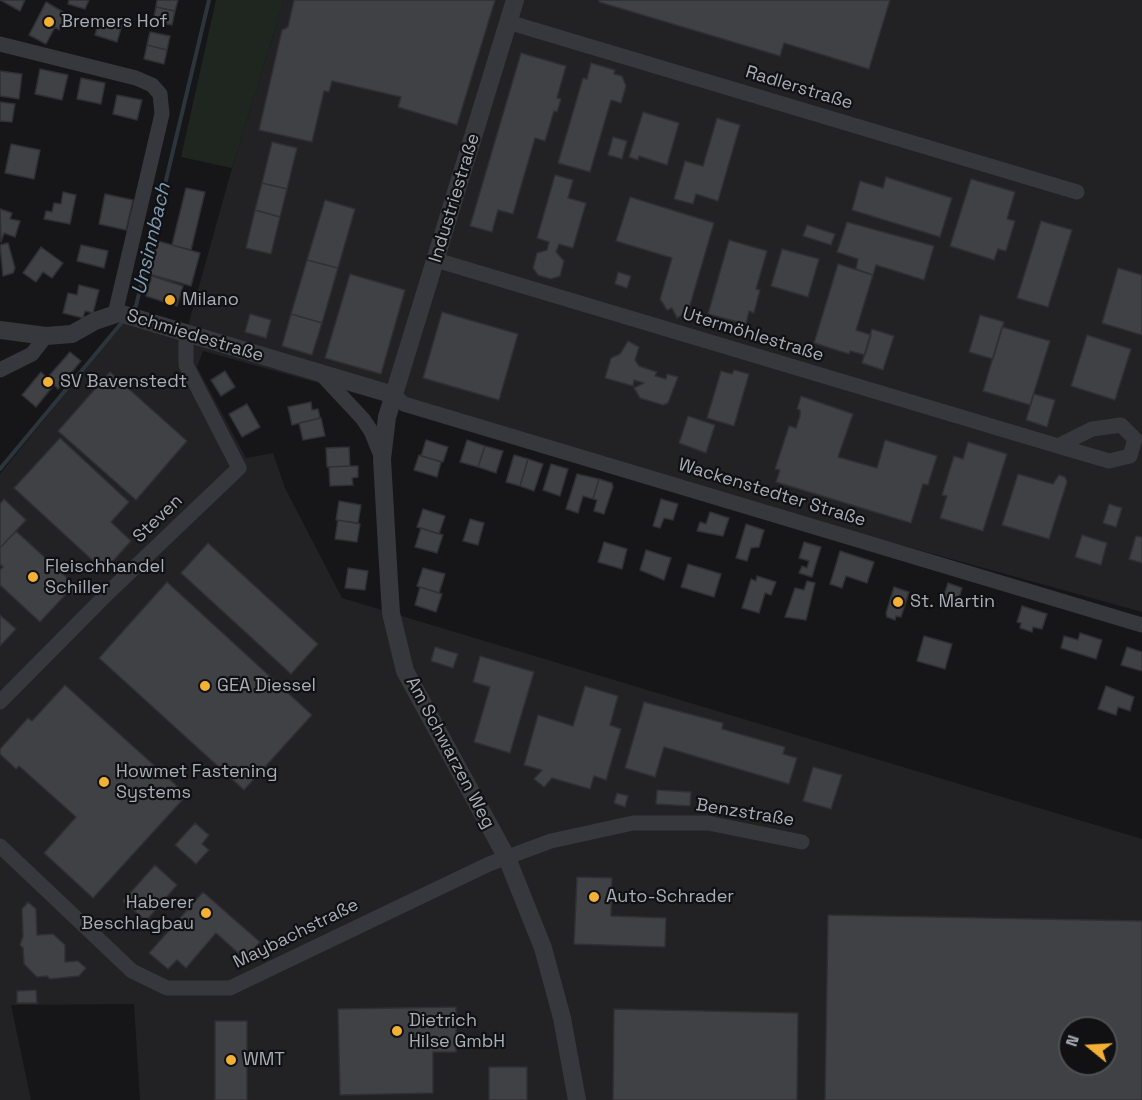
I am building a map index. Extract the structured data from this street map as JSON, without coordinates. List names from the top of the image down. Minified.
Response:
{"streets":{"street":["Radlerstraße","Industriestraße","Utermöhlestraße","Schmiedestraße","Wackenstedter Straße","Steven","Am Schwarzen Weg","Benzstraße","Maybachstraße"]},"crossings":[["Radlerstraße","Industriestraße"],["Industriestraße","Utermöhlestraße"],["Industriestraße","Schmiedestraße"],["Industriestraße","Wackenstedter Straße"],["Industriestraße","Am Schwarzen Weg"],["Schmiedestraße","Wackenstedter Straße"],["Schmiedestraße","Steven"],["Schmiedestraße","Am Schwarzen Weg"],["Wackenstedter Straße","Am Schwarzen Weg"],["Am Schwarzen Weg","Benzstraße"],["Am Schwarzen Weg","Maybachstraße"],["Benzstraße","Maybachstraße"]],"water":["Unsinnbach"],"places":["Bremers Hof","Milano","SV Bavenstedt","Fleischhandel Schiller","St. Martin","GEA Diessel","Howmet Fastening Systems","Auto-Schrader","Haberer Beschlagbau","Dietrich Hilse GmbH","WMT"],"north":"left"}
